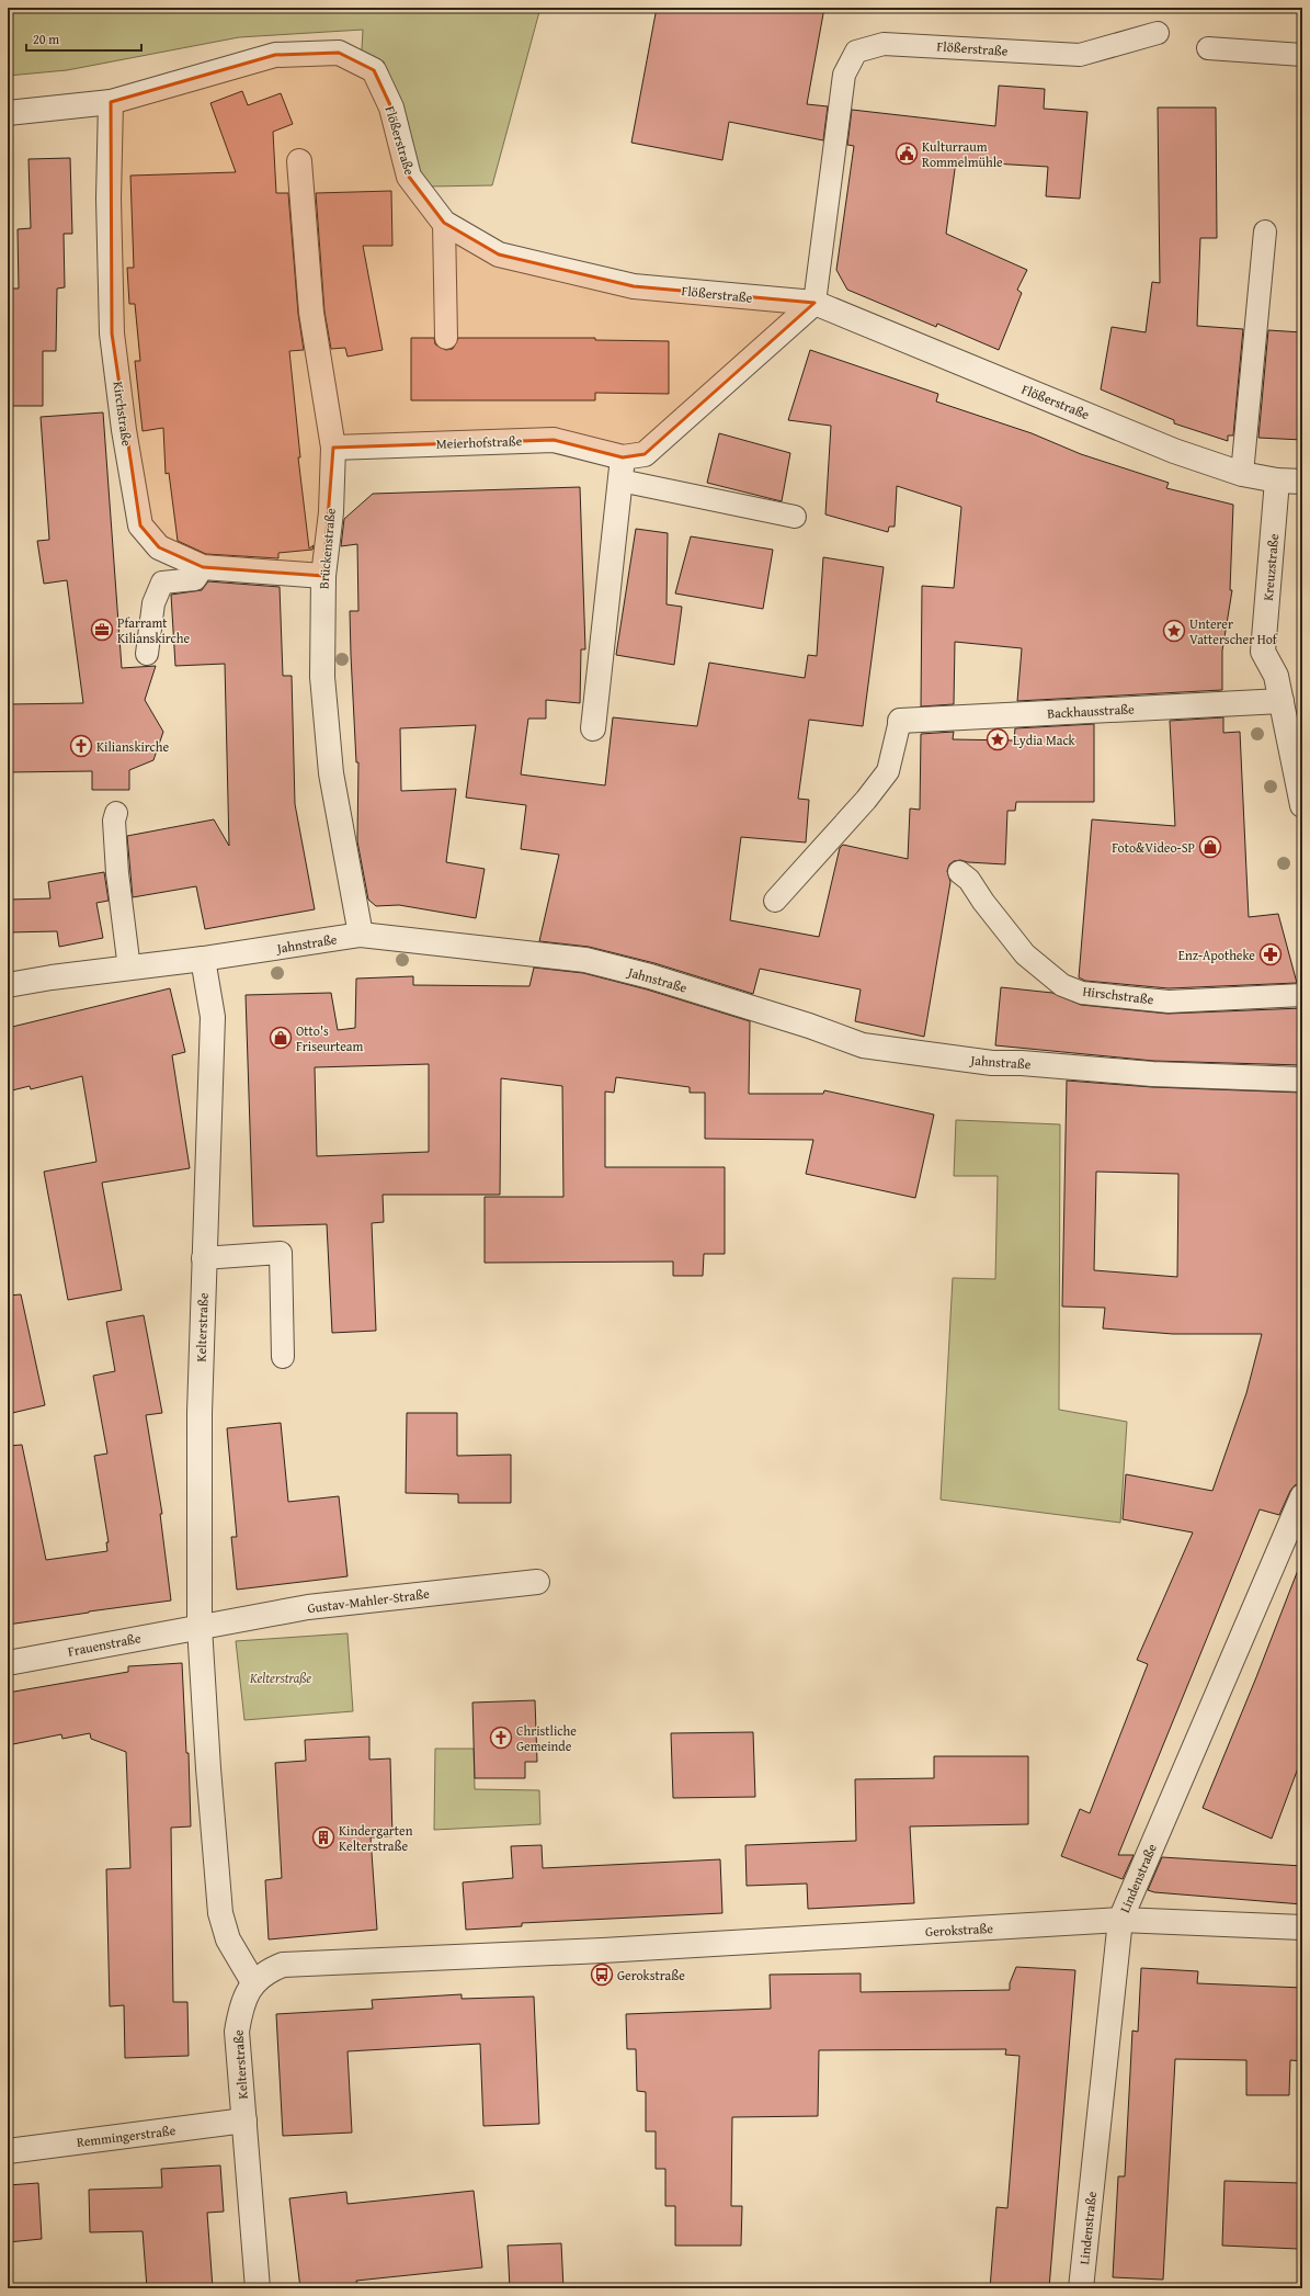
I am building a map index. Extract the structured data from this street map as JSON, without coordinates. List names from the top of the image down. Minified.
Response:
{"streets":{"street":["Flößerstraße","Kirchstraße","Meierhofstraße","Brückenstraße","Kreuzstraße","Backhausstraße","Jahnstraße","Kelterstraße","Gustav-Mahler-Straße","Frauenstraße","Lindenstraße","Gerokstraße","Remmingerstraße"],"lane":["Hirschstraße"]},"crossings":[["Flößerstraße","Kirchstraße"],["Flößerstraße","Meierhofstraße"],["Flößerstraße","Kreuzstraße"],["Kirchstraße","Brückenstraße"],["Meierhofstraße","Brückenstraße"],["Brückenstraße","Jahnstraße"],["Kreuzstraße","Backhausstraße"],["Jahnstraße","Kelterstraße"],["Kelterstraße","Gustav-Mahler-Straße"],["Kelterstraße","Frauenstraße"],["Kelterstraße","Gerokstraße"],["Kelterstraße","Remmingerstraße"],["Gustav-Mahler-Straße","Frauenstraße"],["Lindenstraße","Gerokstraße"]],"parks":["Kelterstraße"],"places":{"public building":["Kulturraum Rommelmühle"],"office":["Pfarramt Kilianskirche"],"place":["Unterer Vatterscher Hof","Lydia Mack"],"church":["Kilianskirche","Christliche Gemeinde"],"shop":["Foto&Video-SP","Otto's Friseurteam"],"pharmacy":["Enz-Apotheke"],"building":["Kindergarten Kelterstraße"],"bus stop":["Gerokstraße"]},"scale_bar":"20 m"}
